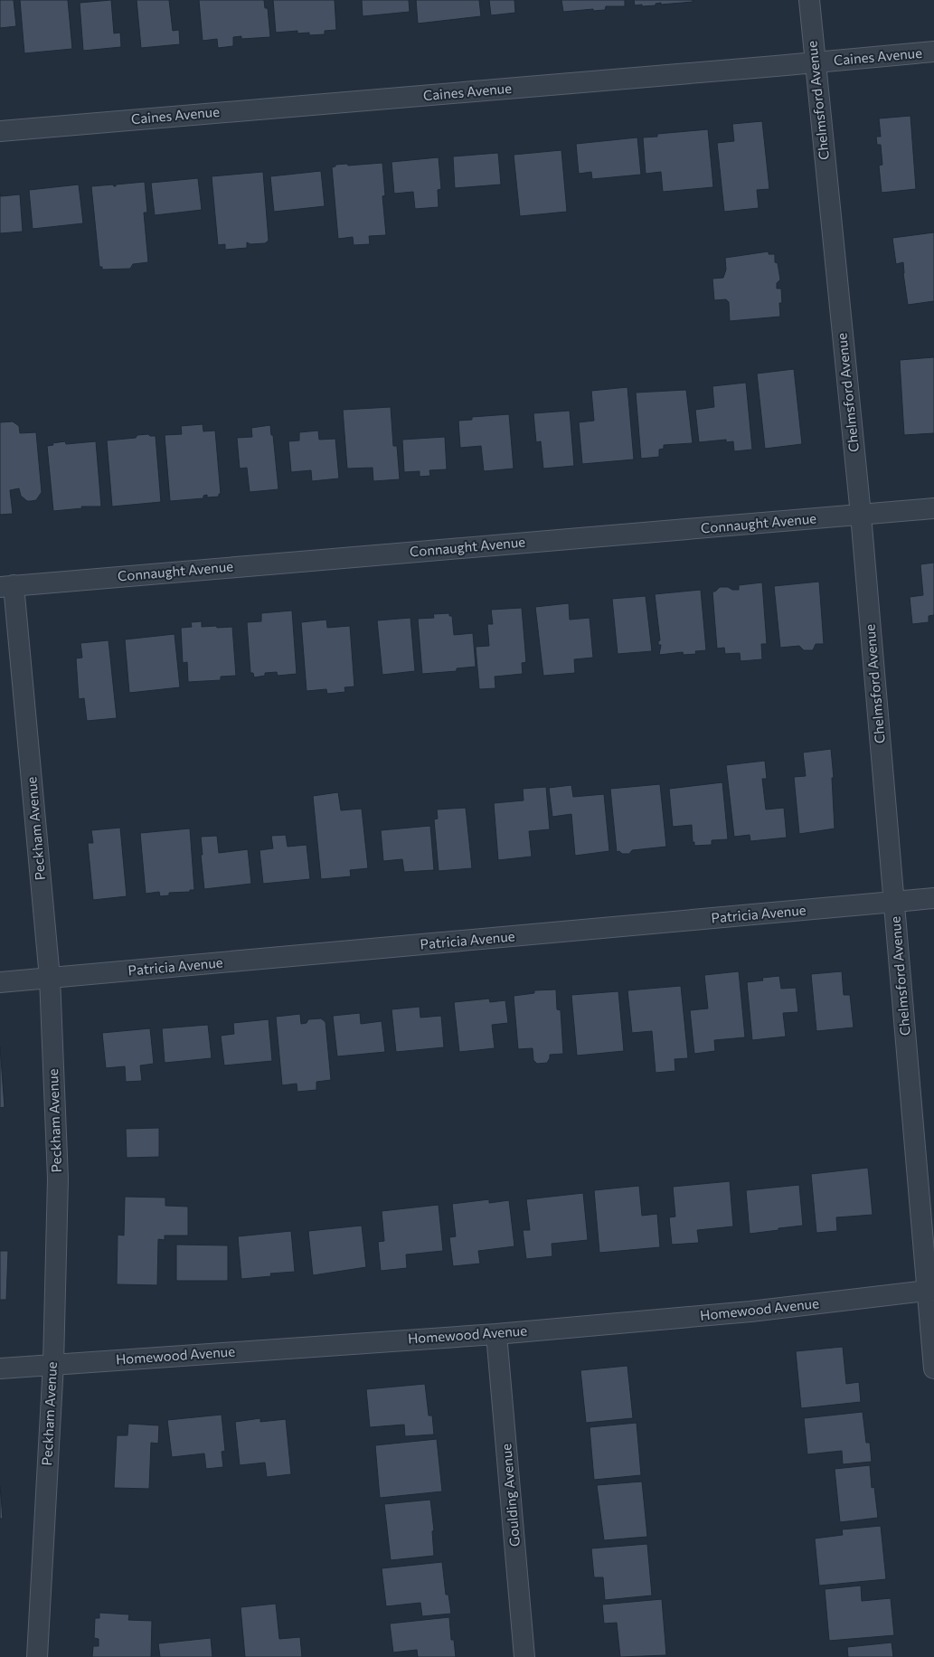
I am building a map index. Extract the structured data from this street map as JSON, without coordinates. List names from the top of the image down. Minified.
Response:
{"streets":{"street":["Caines Avenue","Chelmsford Avenue","Connaught Avenue","Peckham Avenue","Patricia Avenue","Homewood Avenue","Goulding Avenue"]},"crossings":[["Caines Avenue","Chelmsford Avenue"],["Chelmsford Avenue","Connaught Avenue"],["Chelmsford Avenue","Patricia Avenue"],["Chelmsford Avenue","Homewood Avenue"],["Connaught Avenue","Peckham Avenue"],["Peckham Avenue","Patricia Avenue"],["Peckham Avenue","Homewood Avenue"],["Homewood Avenue","Goulding Avenue"]]}
